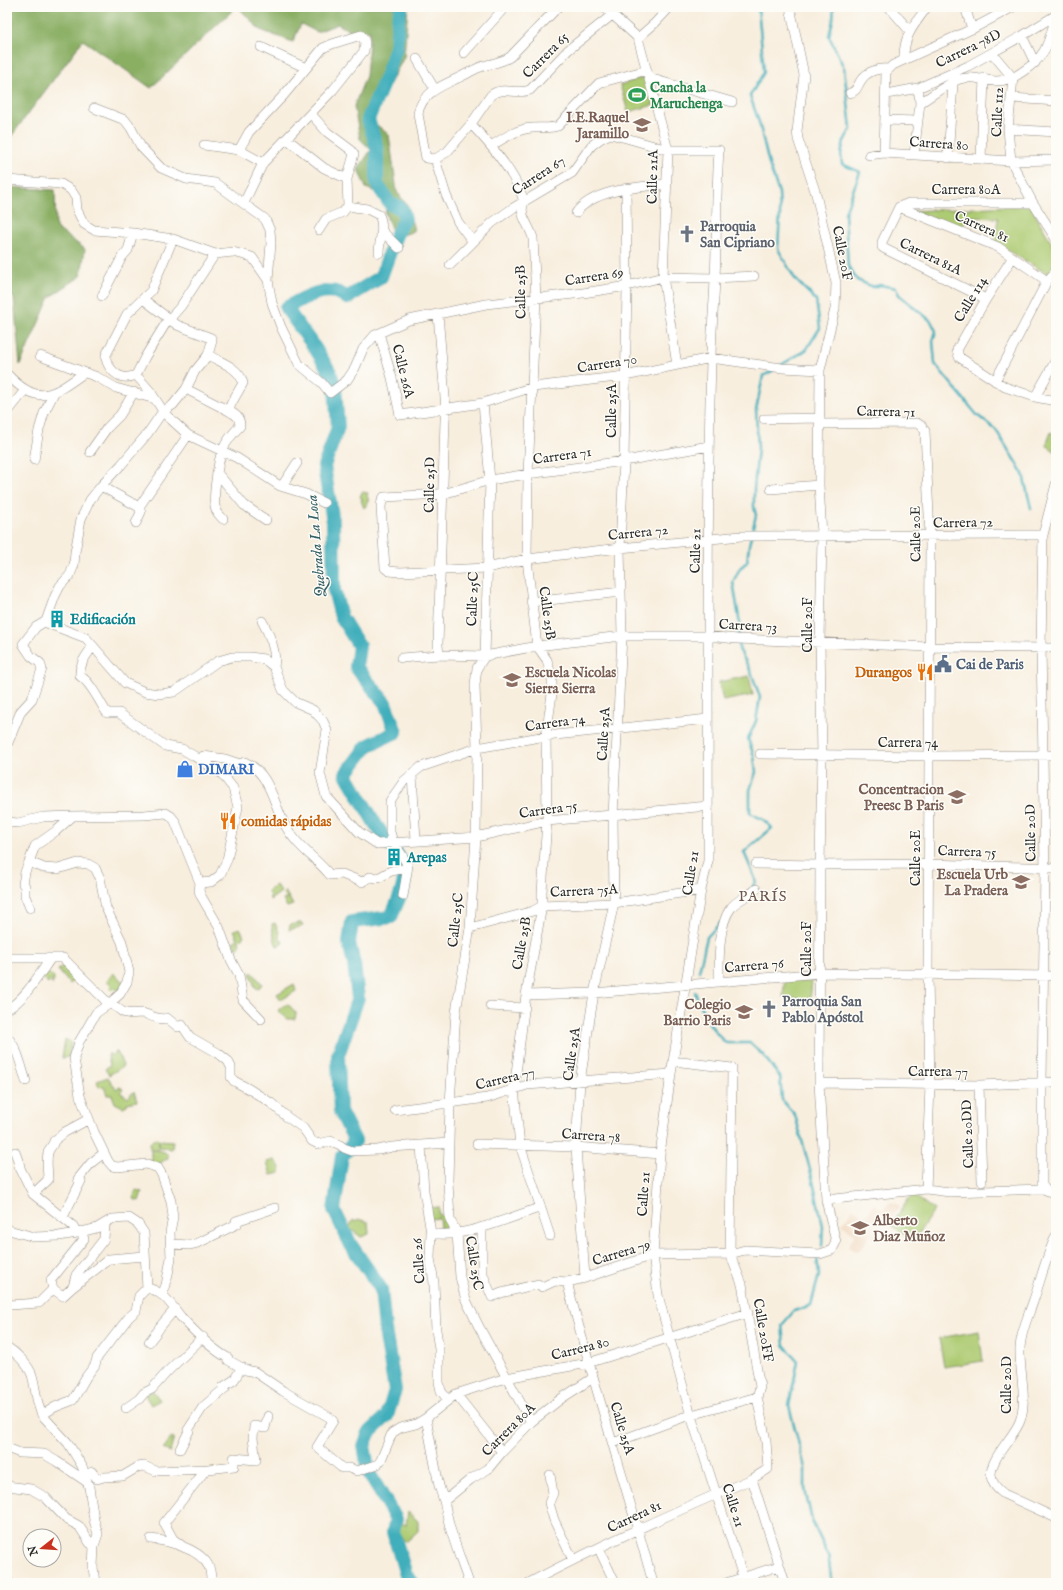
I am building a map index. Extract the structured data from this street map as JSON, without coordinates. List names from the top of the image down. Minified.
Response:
{"streets":{"street":["Carrera 78D","Carrera 65","Calle 112","Carrera 80","Carrera 67","Calle 21A","Carrera 80A","Carrera 81","Calle 20F","Carrera 81A","Carrera 69","Calle 25B","Calle 114","Carrera 70","Calle 26A","Calle 25A","Carrera 71","Calle 25D","Carrera 72","Calle 20E","Calle 21","Calle 25C","Carrera 73","Carrera 74","Carrera 75","Calle 20D","Carrera 75A","Carrera 76","Carrera 77","Calle 20DD","Carrera 78","Carrera 79","Calle 26","Calle 20FF"]},"crossings":[["Carrera 78D","Calle 112"],["Carrera 65","Calle 25B"],["Calle 112","Carrera 80"],["Calle 112","Carrera 80A"],["Carrera 80","Calle 25A"],["Carrera 80","Calle 21"],["Carrera 80","Calle 25C"],["Carrera 80","Calle 26"],["Carrera 80","Calle 20FF"],["Carrera 67","Calle 21A"],["Carrera 67","Calle 25B"],["Carrera 67","Calle 21"],["Calle 21A","Carrera 69"],["Calle 21A","Carrera 70"],["Carrera 80A","Carrera 81"],["Carrera 80A","Carrera 81A"],["Carrera 80A","Calle 25A"],["Carrera 80A","Calle 25C"],["Carrera 81","Carrera 81A"],["Carrera 81","Calle 114"],["Carrera 81","Calle 25A"],["Carrera 81","Calle 21"],["Carrera 81","Calle 20FF"],["Calle 20F","Carrera 70"],["Calle 20F","Carrera 71"],["Calle 20F","Carrera 72"],["Calle 20F","Carrera 73"],["Calle 20F","Carrera 74"],["Calle 20F","Carrera 75"],["Calle 20F","Carrera 76"],["Calle 20F","Carrera 77"],["Calle 20F","Carrera 79"],["Carrera 81A","Calle 114"],["Carrera 69","Calle 25B"],["Carrera 69","Calle 26A"],["Carrera 69","Calle 25A"],["Carrera 69","Calle 25D"],["Carrera 69","Calle 21"],["Calle 25B","Carrera 70"],["Calle 25B","Carrera 71"],["Calle 25B","Carrera 72"],["Calle 25B","Carrera 73"],["Calle 25B","Carrera 74"],["Calle 25B","Carrera 75"],["Calle 25B","Carrera 75A"],["Calle 25B","Carrera 76"],["Calle 25B","Carrera 77"],["Calle 25B","Carrera 78"],["Carrera 70","Calle 26A"],["Carrera 70","Calle 25A"],["Carrera 70","Calle 25D"],["Carrera 70","Calle 21"],["Carrera 70","Calle 25C"],["Calle 25A","Carrera 71"],["Calle 25A","Carrera 72"],["Calle 25A","Carrera 73"],["Calle 25A","Carrera 74"],["Calle 25A","Carrera 75"],["Calle 25A","Carrera 75A"],["Calle 25A","Carrera 76"],["Calle 25A","Carrera 77"],["Calle 25A","Carrera 78"],["Calle 25A","Carrera 79"],["Carrera 71","Calle 25D"],["Carrera 71","Carrera 72"],["Carrera 71","Calle 20E"],["Carrera 71","Calle 21"],["Carrera 71","Calle 25C"],["Calle 25D","Carrera 72"],["Calle 25D","Carrera 73"],["Carrera 72","Calle 20E"],["Carrera 72","Calle 21"],["Carrera 72","Calle 25C"],["Carrera 72","Calle 20D"],["Calle 20E","Carrera 73"],["Calle 20E","Carrera 74"],["Calle 20E","Carrera 75"],["Calle 20E","Carrera 76"],["Calle 20E","Carrera 77"],["Calle 21","Carrera 73"],["Calle 21","Carrera 74"],["Calle 21","Carrera 75"],["Calle 21","Carrera 75A"],["Calle 21","Carrera 76"],["Calle 21","Carrera 77"],["Calle 21","Carrera 78"],["Calle 21","Carrera 79"],["Calle 21","Calle 20FF"],["Calle 25C","Carrera 73"],["Calle 25C","Carrera 74"],["Calle 25C","Carrera 75"],["Calle 25C","Carrera 75A"],["Calle 25C","Carrera 77"],["Carrera 73","Calle 20D"],["Carrera 74","Carrera 75"],["Carrera 74","Calle 20D"],["Carrera 75","Calle 20D"],["Calle 20D","Carrera 76"],["Calle 20D","Carrera 77"],["Carrera 77","Calle 20DD"],["Carrera 79","Calle 20FF"]],"districts":["PARÍS"],"water":["Quebrada La Loca"],"places":{"sports":["Cancha la Maruchenga"],"school or university":["I.E.Raquel Jaramillo","Escuela Nicolas Sierra Sierra","Concentracion Preesc B Paris","Escuela Urb La Pradera","Colegio Barrio Paris","Alberto Diaz Muñoz"],"church":["Parroquia San Cipriano","Parroquia San Pablo Apóstol"],"building":["Edificación","Arepas"],"public building":["Cai de Paris"],"restaurant":["Durangos","comidas rápidas"],"shop":["DIMARI"]},"north":"left"}
